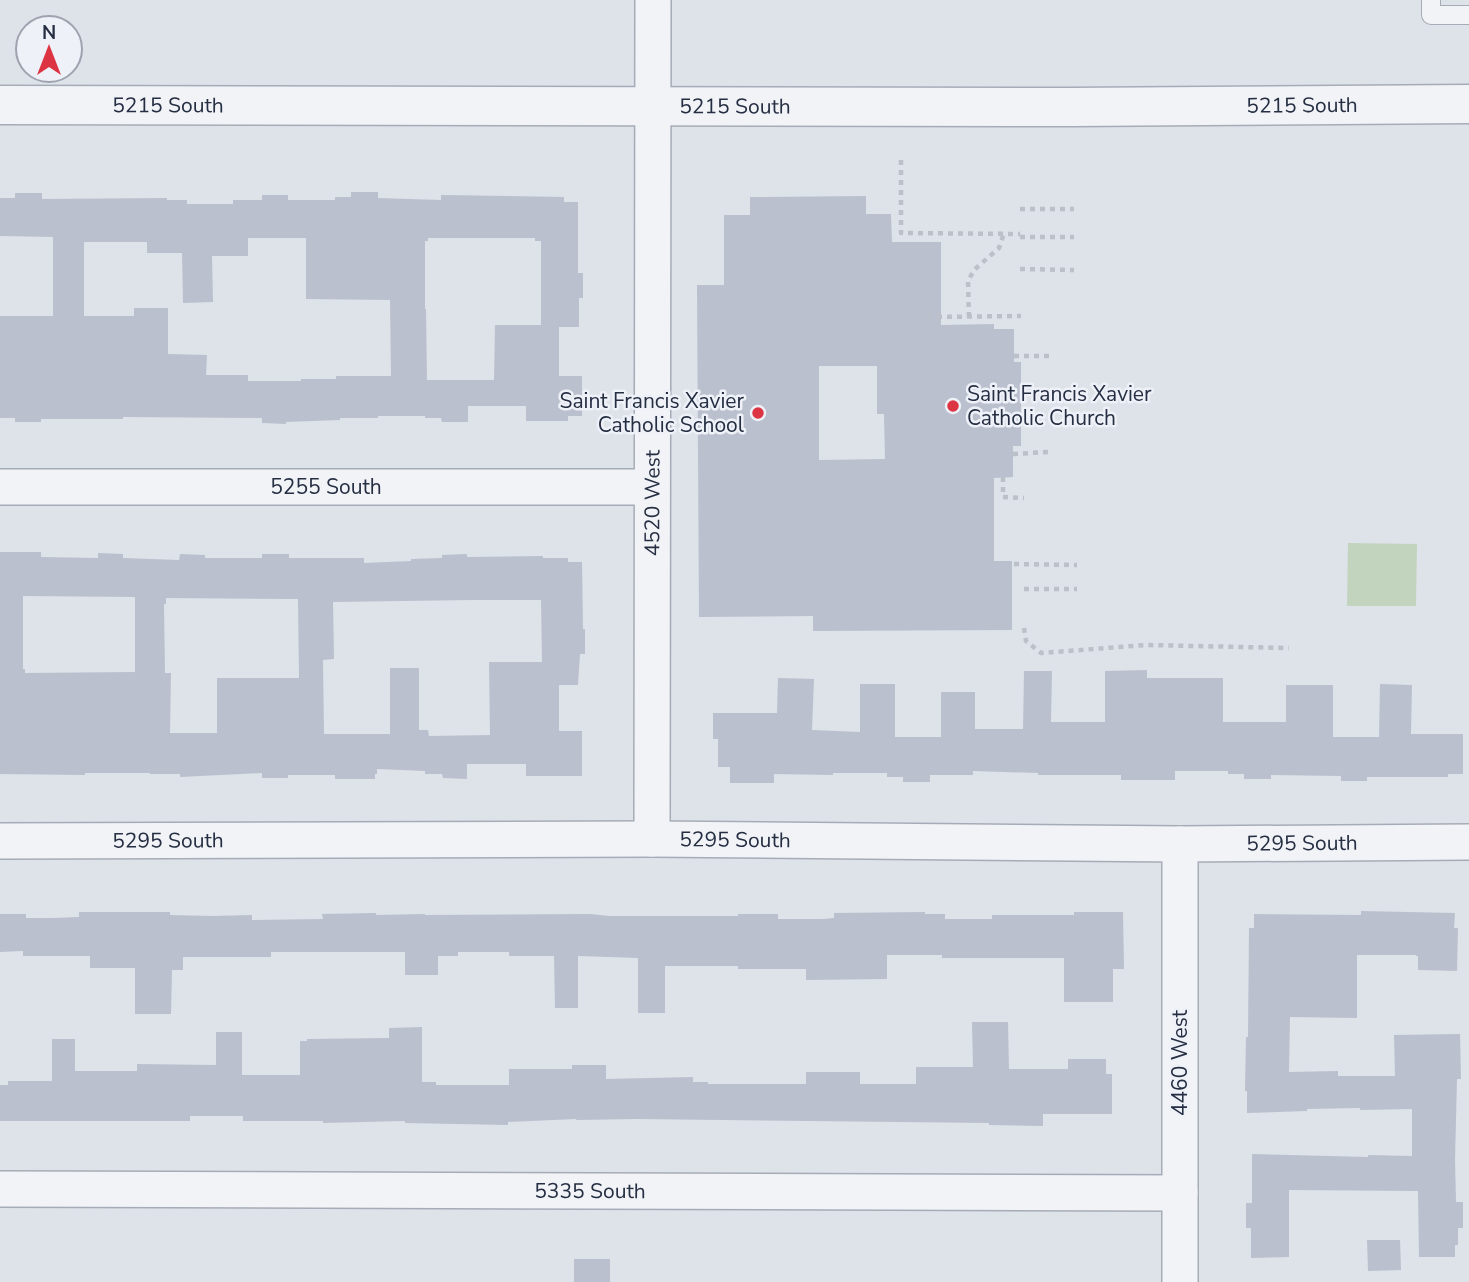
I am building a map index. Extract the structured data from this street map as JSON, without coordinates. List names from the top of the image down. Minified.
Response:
{"streets":{"street":["5215 South","5255 South","4520 West","5295 South","4460 West","5335 South"]},"crossings":[["5215 South","4520 West"],["5255 South","4520 West"],["4520 West","5295 South"],["5295 South","4460 West"],["4460 West","5335 South"]],"places":["Saint Francis Xavier Catholic Church","Saint Francis Xavier Catholic School"],"north":"top"}
